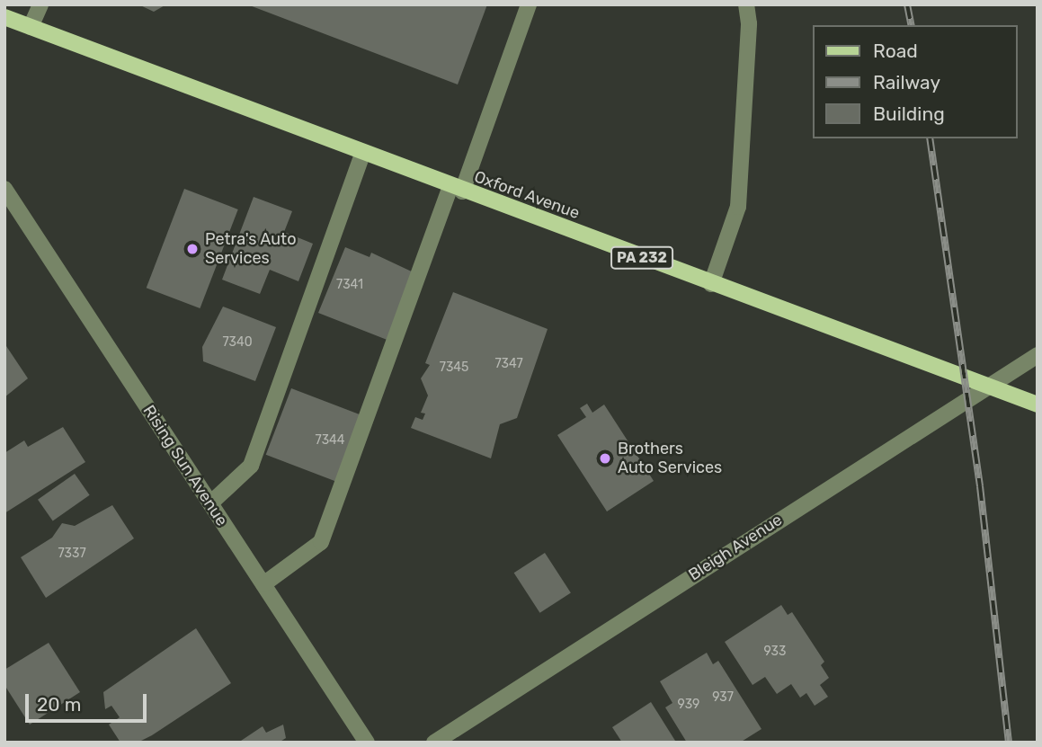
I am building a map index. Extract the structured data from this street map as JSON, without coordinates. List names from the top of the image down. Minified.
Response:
{"streets":{"main road":["Oxford Avenue","PA 232"],"street":["Rising Sun Avenue","Bleigh Avenue"]},"crossings":[["Oxford Avenue","Bleigh Avenue"]],"places":["Petra's Auto Services","Brothers Auto Services"],"house_numbers":["7341","7340","7347","7345","7344","7337","933","937","939"],"legend":["Road","Railway","Building"],"scale_bar":"20 m"}
